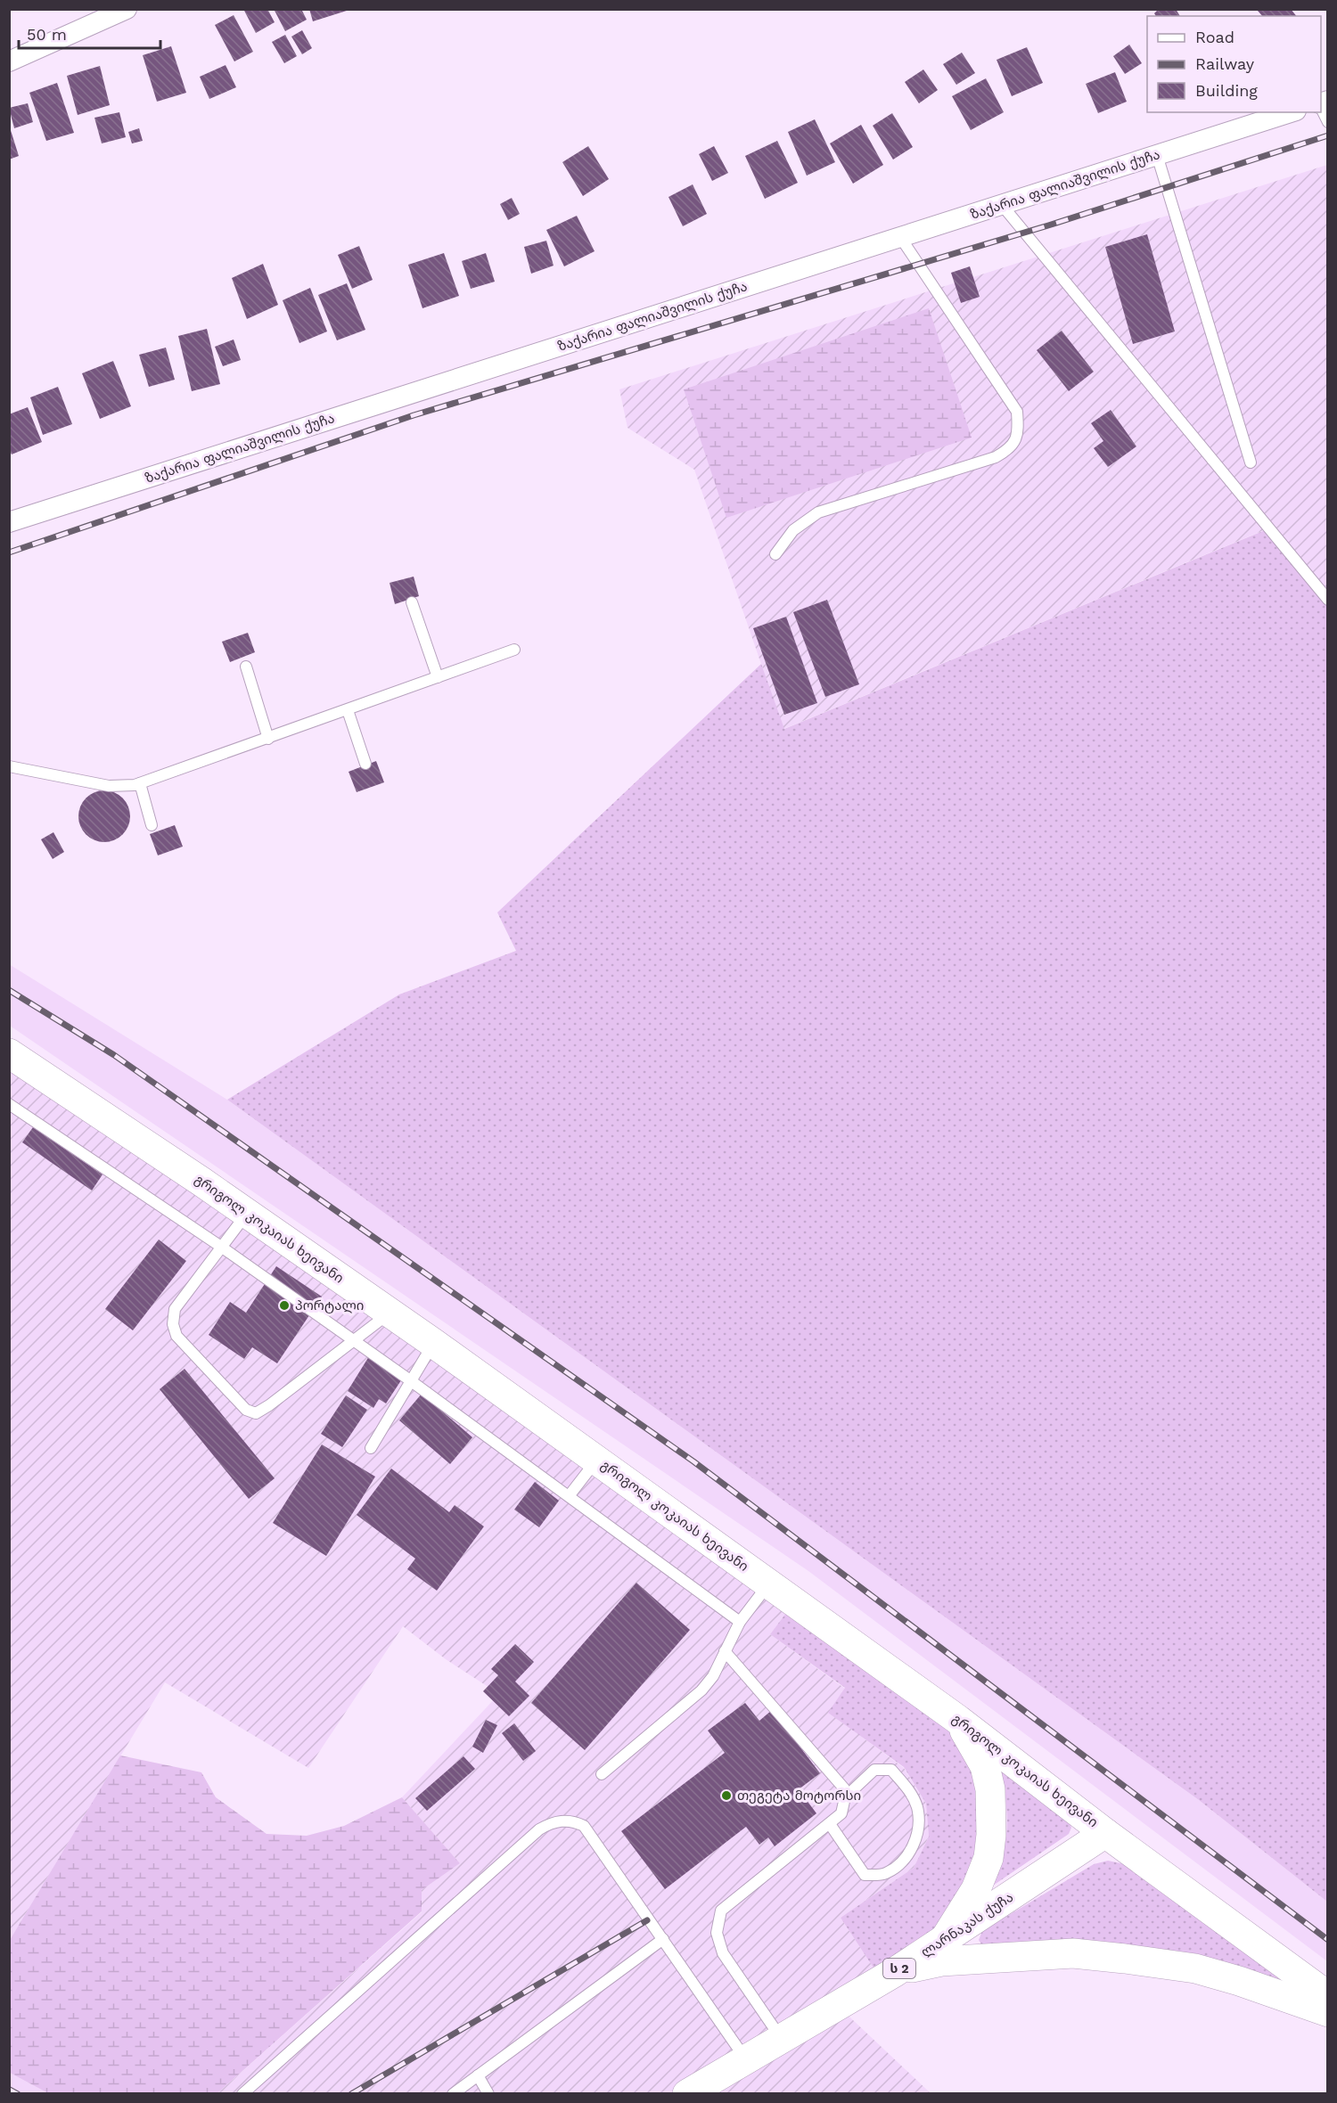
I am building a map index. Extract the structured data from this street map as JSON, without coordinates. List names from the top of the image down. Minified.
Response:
{"streets":{"main road":["გრიგოლ კოკაიას ხეივანი","ლარნაკას ქუჩა","ს 2"],"street":["ზაქარია ფალიაშვილის ქუჩა"]},"crossings":[["გრიგოლ კოკაიას ხეივანი","ლარნაკას ქუჩა"]],"places":["პორტალი","თეგეტა მოტორსი"],"legend":["Road","Railway","Building"],"scale_bar":"50 m"}
